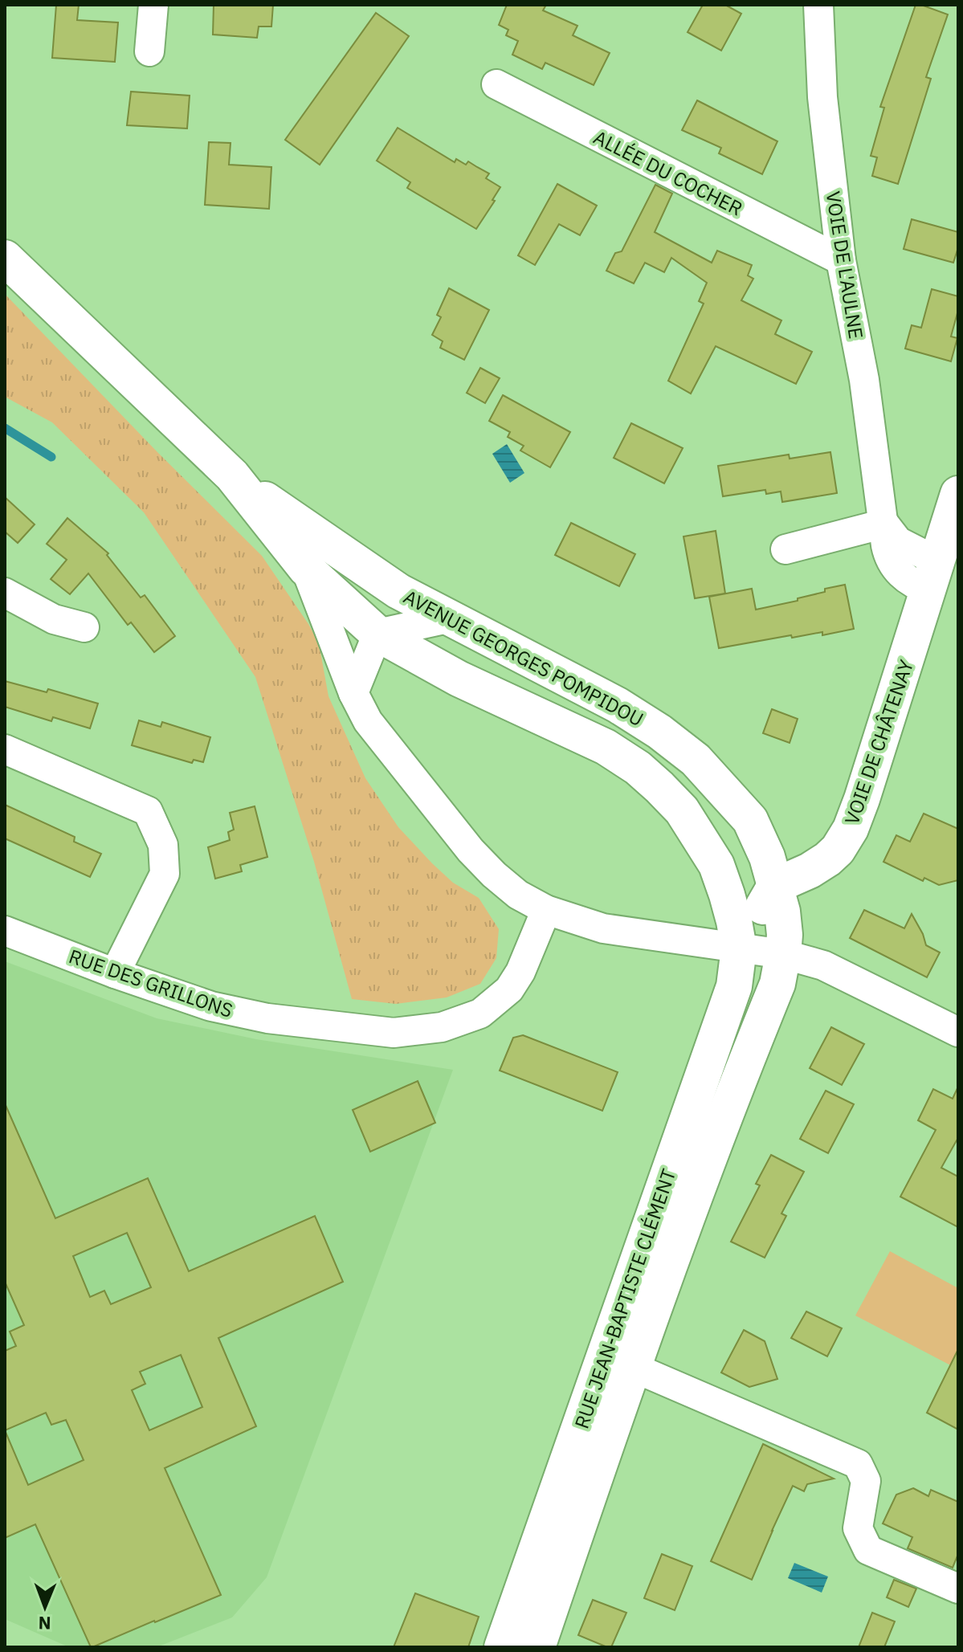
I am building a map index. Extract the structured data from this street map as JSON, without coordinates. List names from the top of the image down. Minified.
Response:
{"streets":{"main road":["AVENUE GEORGES POMPIDOU","VOIE DE CHÂTENAY","RUE JEAN-BAPTISTE CLÉMENT"],"street":["ALLÉE DU COCHER","VOIE DE L'AULNE","RUE DES GRILLONS"]},"crossings":[["ALLÉE DU COCHER","VOIE DE L'AULNE"],["VOIE DE L'AULNE","VOIE DE CHÂTENAY"],["AVENUE GEORGES POMPIDOU","VOIE DE CHÂTENAY"],["AVENUE GEORGES POMPIDOU","RUE JEAN-BAPTISTE CLÉMENT"]],"north":"bottom"}
